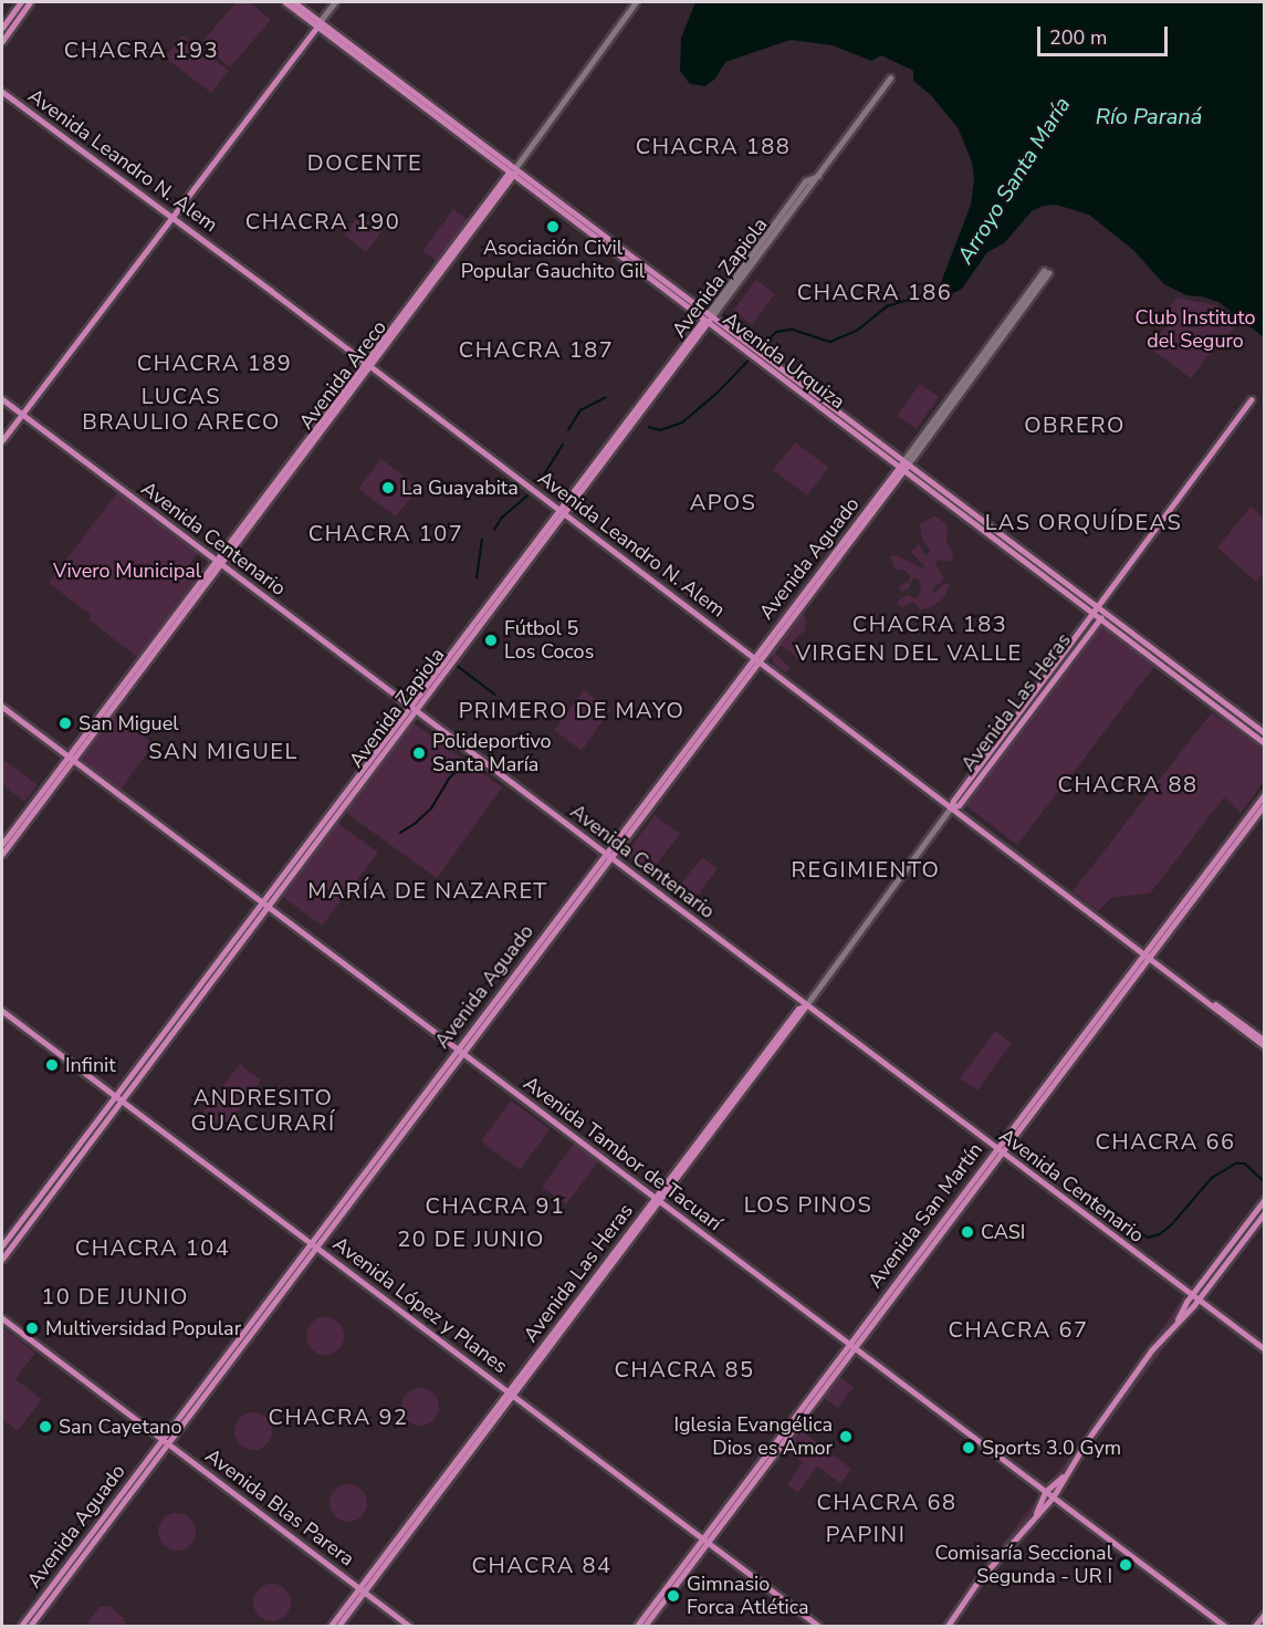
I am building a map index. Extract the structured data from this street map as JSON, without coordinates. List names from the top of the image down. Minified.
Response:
{"streets":{"main road":["Avenida Leandro N. Alem","Avenida Zapiola","Avenida Urquiza","Avenida Areco","Avenida Centenario","Avenida Aguado","Avenida Las Heras","Avenida Tambor de Tacuarí","Avenida San Martín","Avenida López y Planes","Avenida Blas Parera"]},"crossings":[["Avenida Leandro N. Alem","Avenida Zapiola"],["Avenida Leandro N. Alem","Avenida Areco"],["Avenida Leandro N. Alem","Avenida Aguado"],["Avenida Leandro N. Alem","Avenida Las Heras"],["Avenida Leandro N. Alem","Avenida San Martín"],["Avenida Zapiola","Avenida Urquiza"],["Avenida Zapiola","Avenida Centenario"],["Avenida Zapiola","Avenida Tambor de Tacuarí"],["Avenida Zapiola","Avenida López y Planes"],["Avenida Urquiza","Avenida Areco"],["Avenida Urquiza","Avenida Aguado"],["Avenida Urquiza","Avenida Las Heras"],["Avenida Areco","Avenida Centenario"],["Avenida Areco","Avenida Tambor de Tacuarí"],["Avenida Centenario","Avenida Aguado"],["Avenida Centenario","Avenida Las Heras"],["Avenida Centenario","Avenida San Martín"],["Avenida Aguado","Avenida Tambor de Tacuarí"],["Avenida Aguado","Avenida López y Planes"],["Avenida Aguado","Avenida Blas Parera"],["Avenida Las Heras","Avenida Tambor de Tacuarí"],["Avenida Las Heras","Avenida López y Planes"],["Avenida Las Heras","Avenida Blas Parera"],["Avenida Tambor de Tacuarí","Avenida San Martín"],["Avenida San Martín","Avenida López y Planes"]],"districts":["CHACRA 193","CHACRA 188","DOCENTE","CHACRA 190","CHACRA 186","CHACRA 187","CHACRA 189","LUCAS BRAULIO ARECO","OBRERO","APOS","LAS ORQUÍDEAS","CHACRA 107","CHACRA 183","VIRGEN DEL VALLE","PRIMERO DE MAYO","SAN MIGUEL","CHACRA 88","REGIMIENTO","MARÍA DE NAZARET","ANDRESITO GUACURARÍ","CHACRA 66","LOS PINOS","CHACRA 91","20 DE JUNIO","CHACRA 104","10 DE JUNIO","CHACRA 67","CHACRA 85","CHACRA 92","CHACRA 68","PAPINI","CHACRA 84"],"water":["Río Paraná","Arroyo Santa María"],"parks":["Club Instituto del Seguro","Vivero Municipal"],"places":["Asociación Civil Popular Gauchito Gil","La Guayabita","Fútbol 5 Los Cocos","San Miguel","Polideportivo Santa María","Infinit","CASI","Multiversidad Popular","San Cayetano","Iglesia Evangélica Dios es Amor","Sports 3.0 Gym","Comisaría Seccional Segunda - UR I","Gimnasio Forca Atlética"],"scale_bar":"200 m"}
